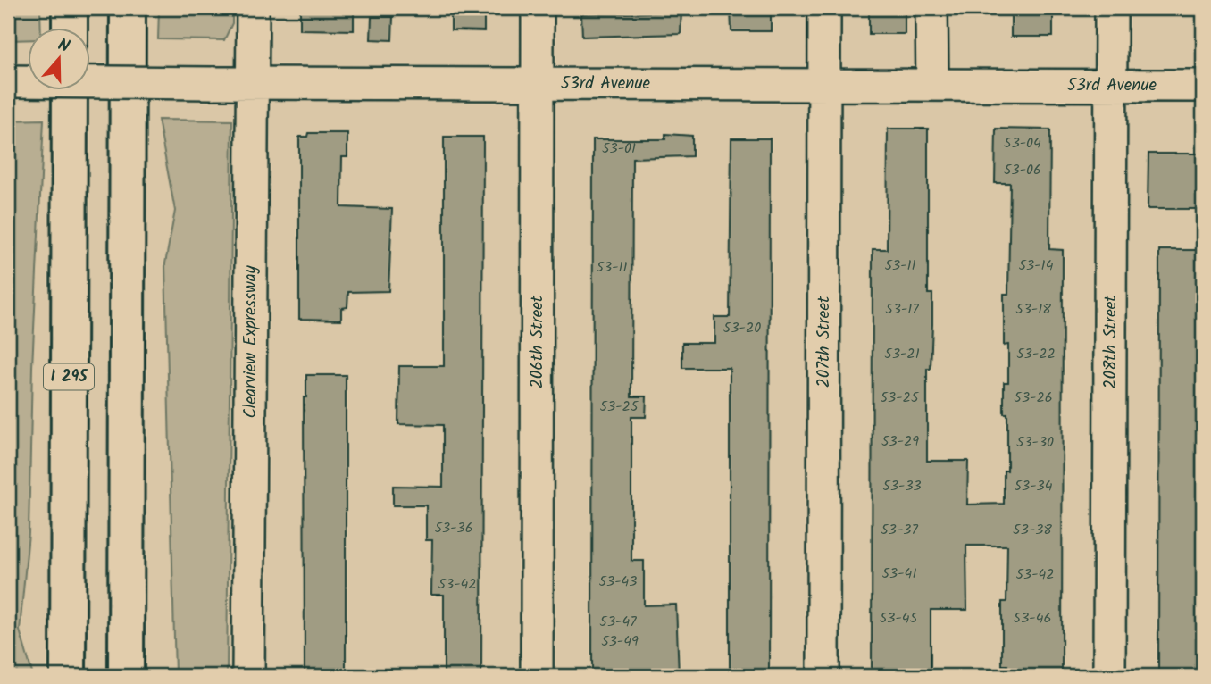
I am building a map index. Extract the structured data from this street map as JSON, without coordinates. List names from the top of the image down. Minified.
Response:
{"streets":{"highway":["I 295"],"street":["53rd Avenue","Clearview Expressway","206th Street","207th Street","208th Street"]},"crossings":[["53rd Avenue","Clearview Expressway"],["53rd Avenue","206th Street"],["53rd Avenue","207th Street"],["53rd Avenue","208th Street"]],"house_numbers":["53-04","53-01","53-06","53-11","53-14","53-11","53-17","53-18","53-20","53-21","53-22","53-25","53-26","53-25","53-29","53-30","53-33","53-34","53-36","53-37","53-38","53-41","53-42","53-43","53-42","53-45","53-46","53-47","53-49"],"north":"top"}
